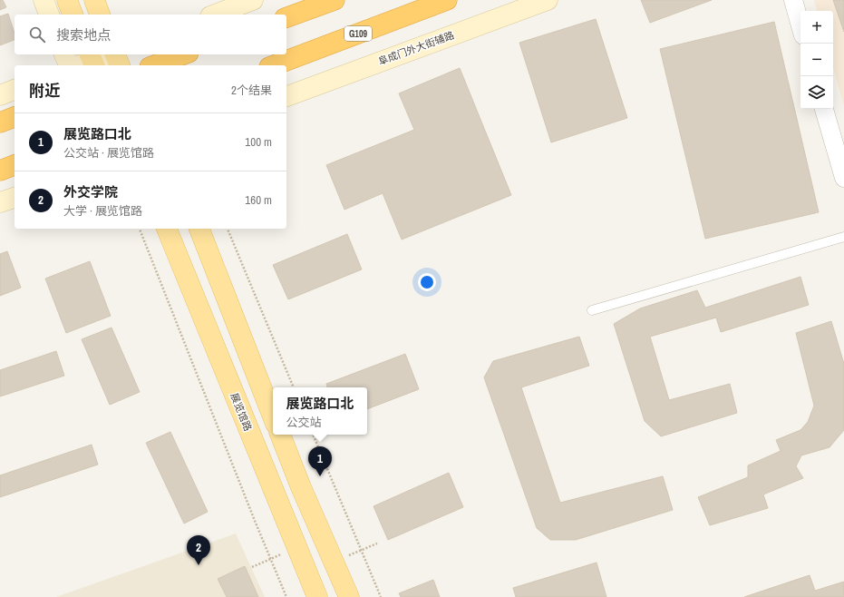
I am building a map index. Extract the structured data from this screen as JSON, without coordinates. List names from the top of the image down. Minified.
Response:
{"streets":{"highway":["G109"],"main road":["展览馆路"],"street":["阜成门外大街辅路"]},"page":{"map_buttons":["+","−"],"search":"搜索地点","heading":["附近","2个结果"],"list":[{"mark":"1","name":"展览路口北","note":"公交站 · 展览馆路","value":"100 m"},{"mark":"2","name":"外交学院","note":"大学 · 展览馆路","value":"160 m"}],"popup":["展览路口北","公交站"],"pins":["1","2"]}}
